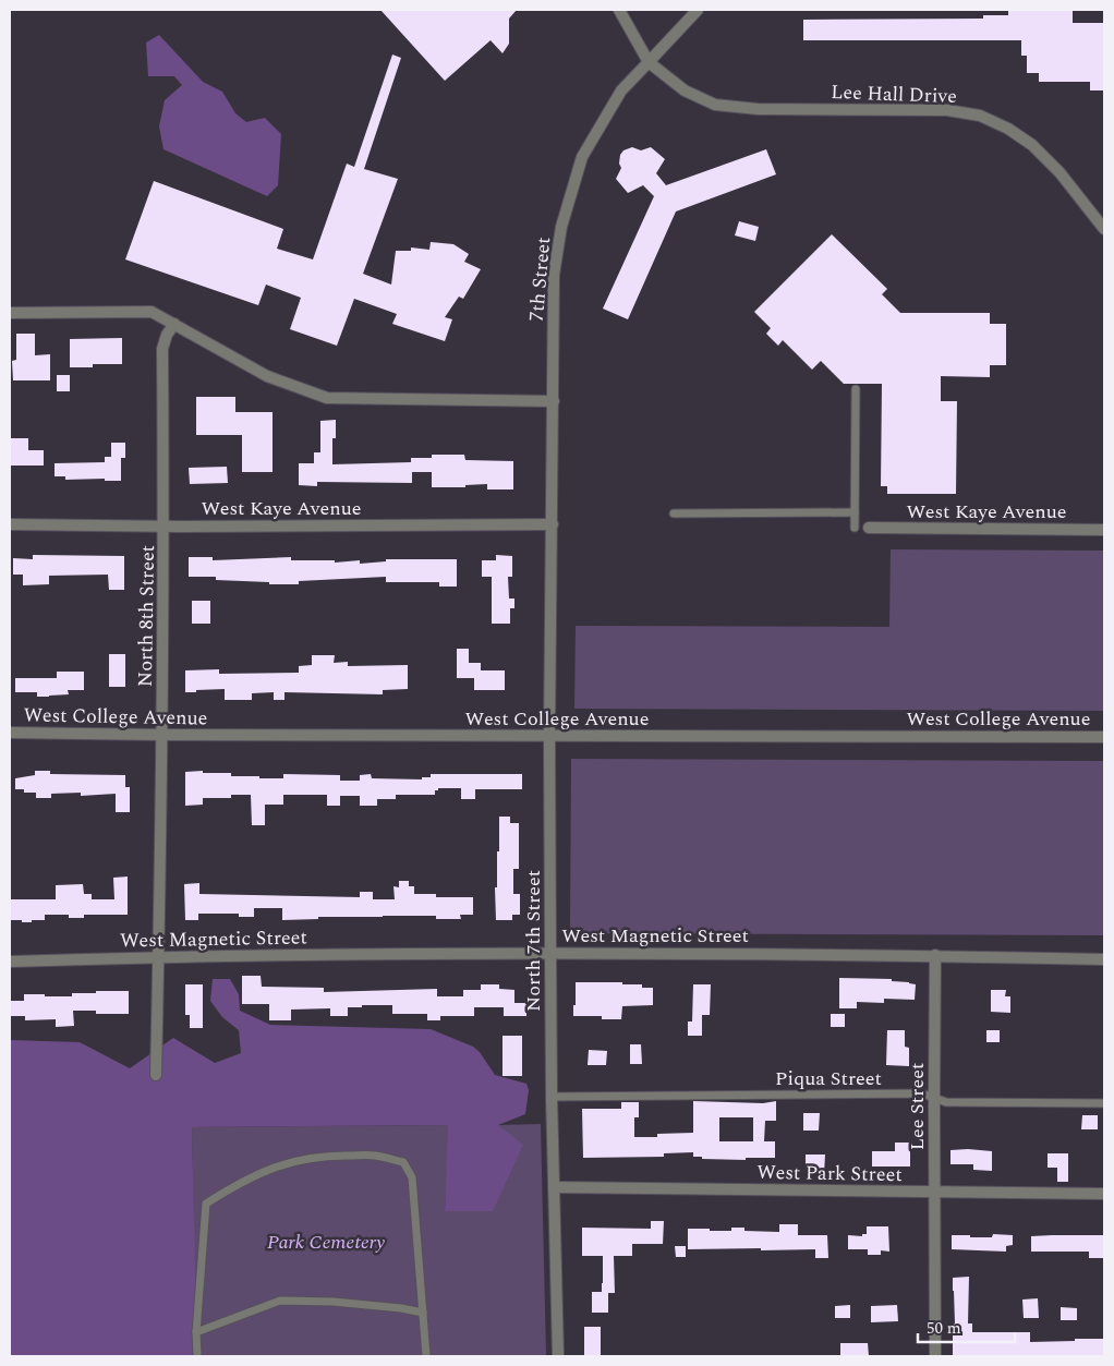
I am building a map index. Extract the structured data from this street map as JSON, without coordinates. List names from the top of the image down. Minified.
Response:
{"streets":{"street":["Lee Hall Drive","7th Street","West Kaye Avenue","North 8th Street","West College Avenue","West Magnetic Street","North 7th Street","Lee Street","West Park Street"],"lane":["Piqua Street"]},"crossings":[["Lee Hall Drive","7th Street"],["7th Street","West Kaye Avenue"],["7th Street","North 7th Street"],["West Kaye Avenue","North 8th Street"],["West Kaye Avenue","North 7th Street"],["North 8th Street","West College Avenue"],["North 8th Street","West Magnetic Street"],["West College Avenue","North 7th Street"],["West Magnetic Street","North 7th Street"],["West Magnetic Street","Lee Street"],["North 7th Street","Piqua Street"],["North 7th Street","West Park Street"],["Piqua Street","Lee Street"],["Lee Street","West Park Street"]],"parks":["Park Cemetery"],"scale_bar":"50 m"}
